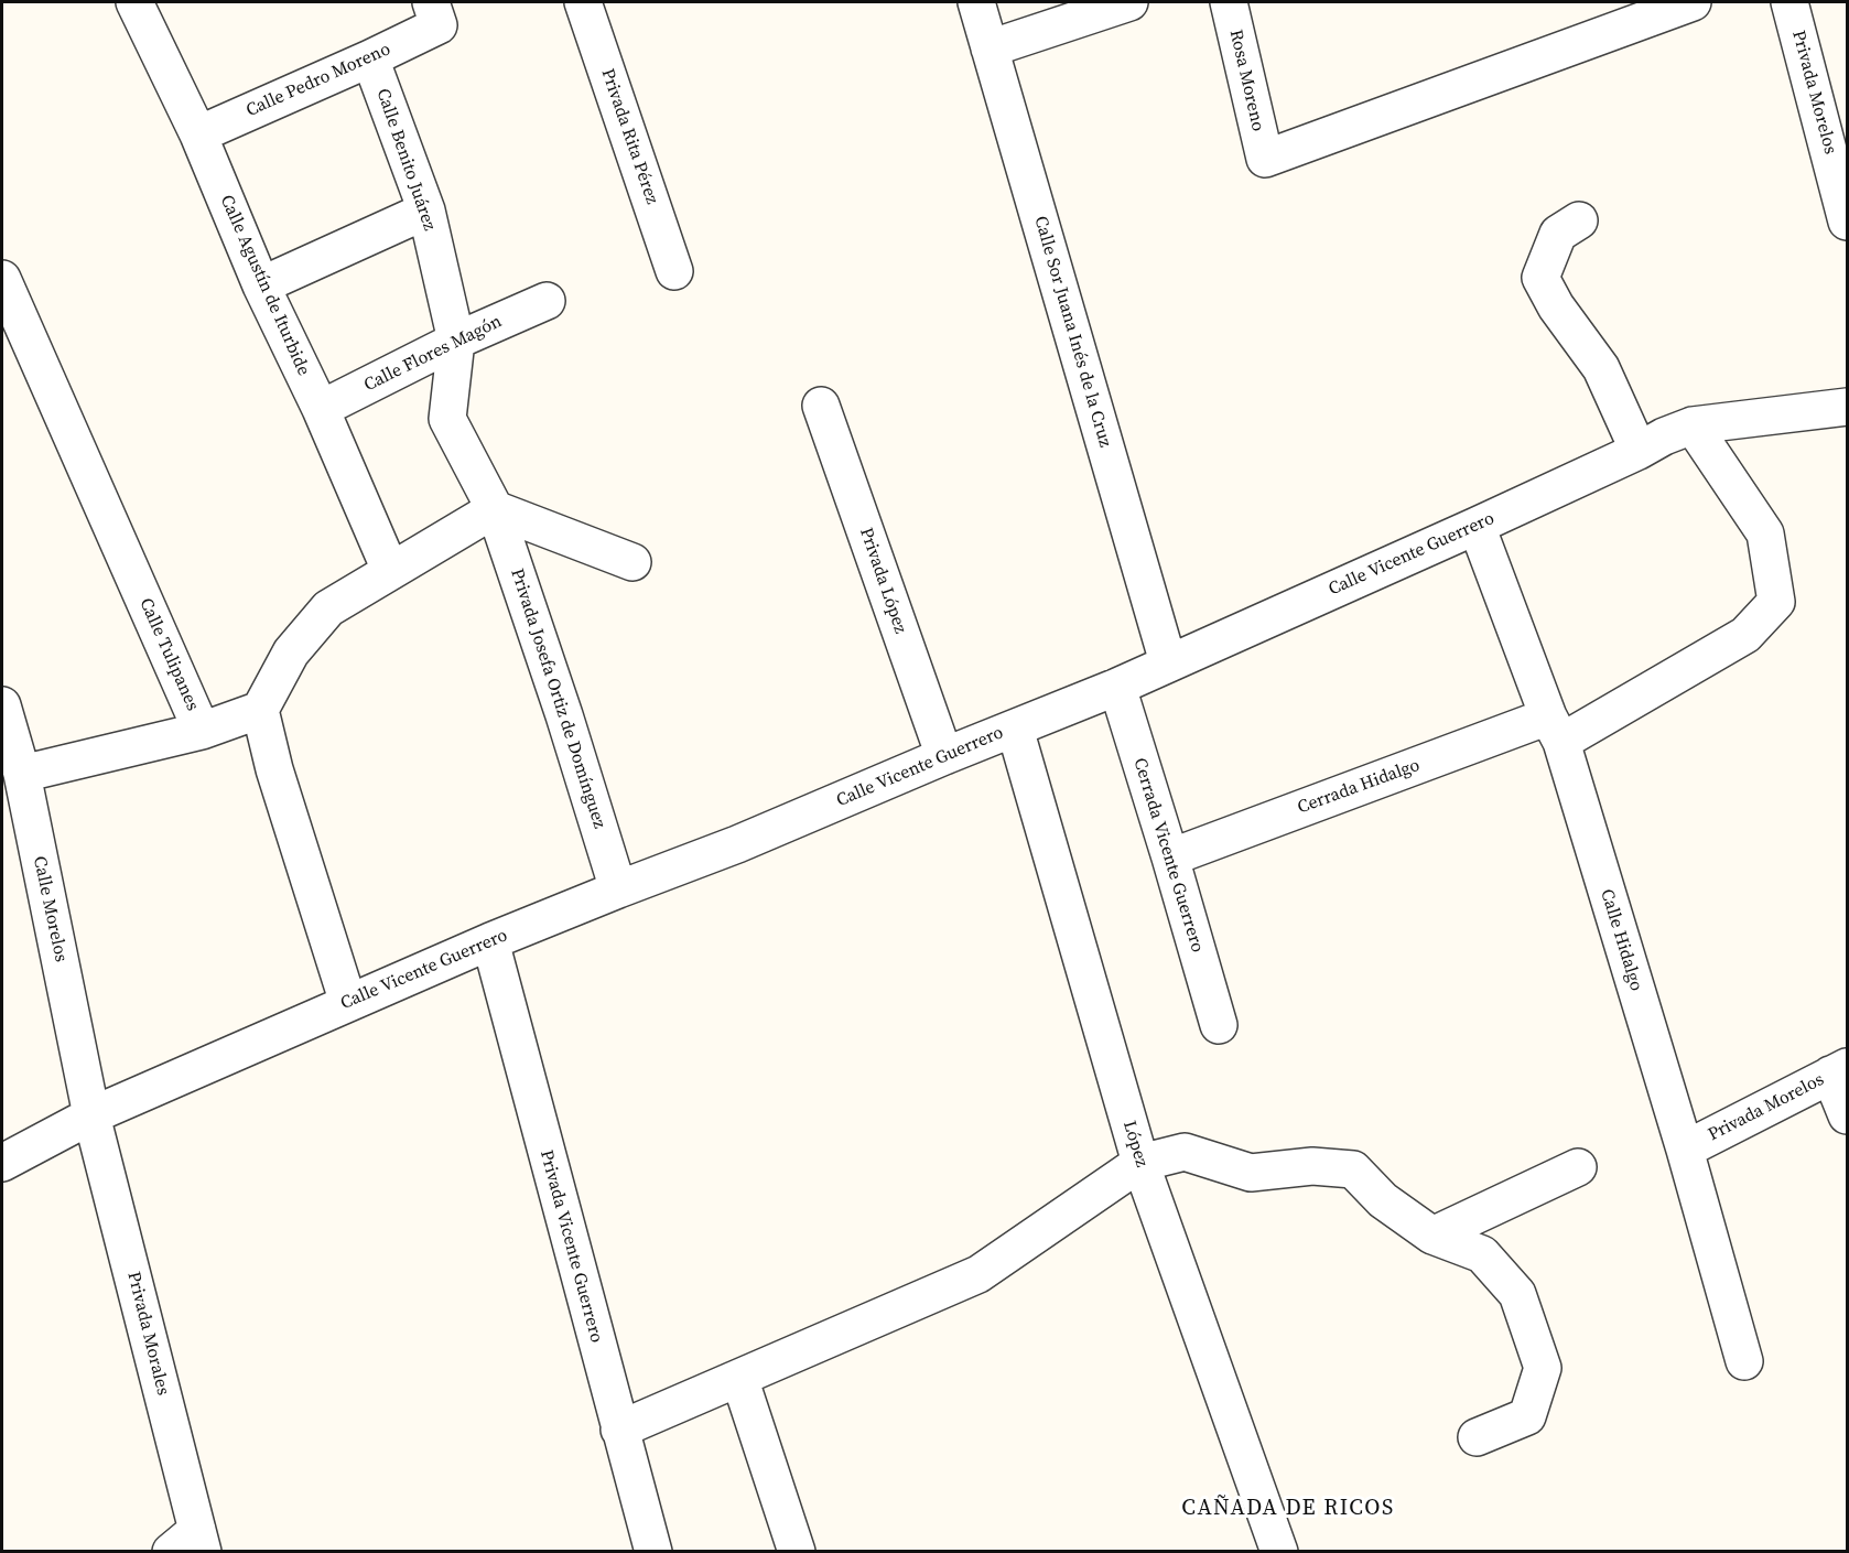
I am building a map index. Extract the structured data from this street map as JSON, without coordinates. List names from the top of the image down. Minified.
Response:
{"streets":{"street":["Calle Pedro Moreno","Rosa Moreno","Privada Morelos","Privada Rita Pérez","Calle Benito Juárez","Calle Agustín de Iturbide","Calle Sor Juana Inés de la Cruz","Calle Flores Magón","Calle Vicente Guerrero","Privada López","Calle Tulipanes","Privada Josefa Ortiz de Domínguez","Cerrada Hidalgo","Cerrada Vicente Guerrero","Calle Morelos","Calle Hidalgo","López","Privada Vicente Guerrero","Privada Morales"]},"crossings":[["Calle Pedro Moreno","Calle Benito Juárez"],["Calle Pedro Moreno","Calle Agustín de Iturbide"],["Privada Morelos","Calle Hidalgo"],["Calle Benito Juárez","Calle Flores Magón"],["Calle Benito Juárez","Privada Josefa Ortiz de Domínguez"],["Calle Agustín de Iturbide","Calle Flores Magón"],["Calle Sor Juana Inés de la Cruz","Calle Vicente Guerrero"],["Calle Vicente Guerrero","Privada López"],["Calle Vicente Guerrero","Privada Josefa Ortiz de Domínguez"],["Calle Vicente Guerrero","Cerrada Hidalgo"],["Calle Vicente Guerrero","Cerrada Vicente Guerrero"],["Calle Vicente Guerrero","Calle Morelos"],["Calle Vicente Guerrero","Calle Hidalgo"],["Calle Vicente Guerrero","López"],["Calle Vicente Guerrero","Privada Vicente Guerrero"],["Calle Vicente Guerrero","Privada Morales"],["Cerrada Hidalgo","Cerrada Vicente Guerrero"],["Cerrada Hidalgo","Calle Hidalgo"],["Calle Morelos","Privada Morales"]],"districts":["CAÑADA DE RICOS"]}
